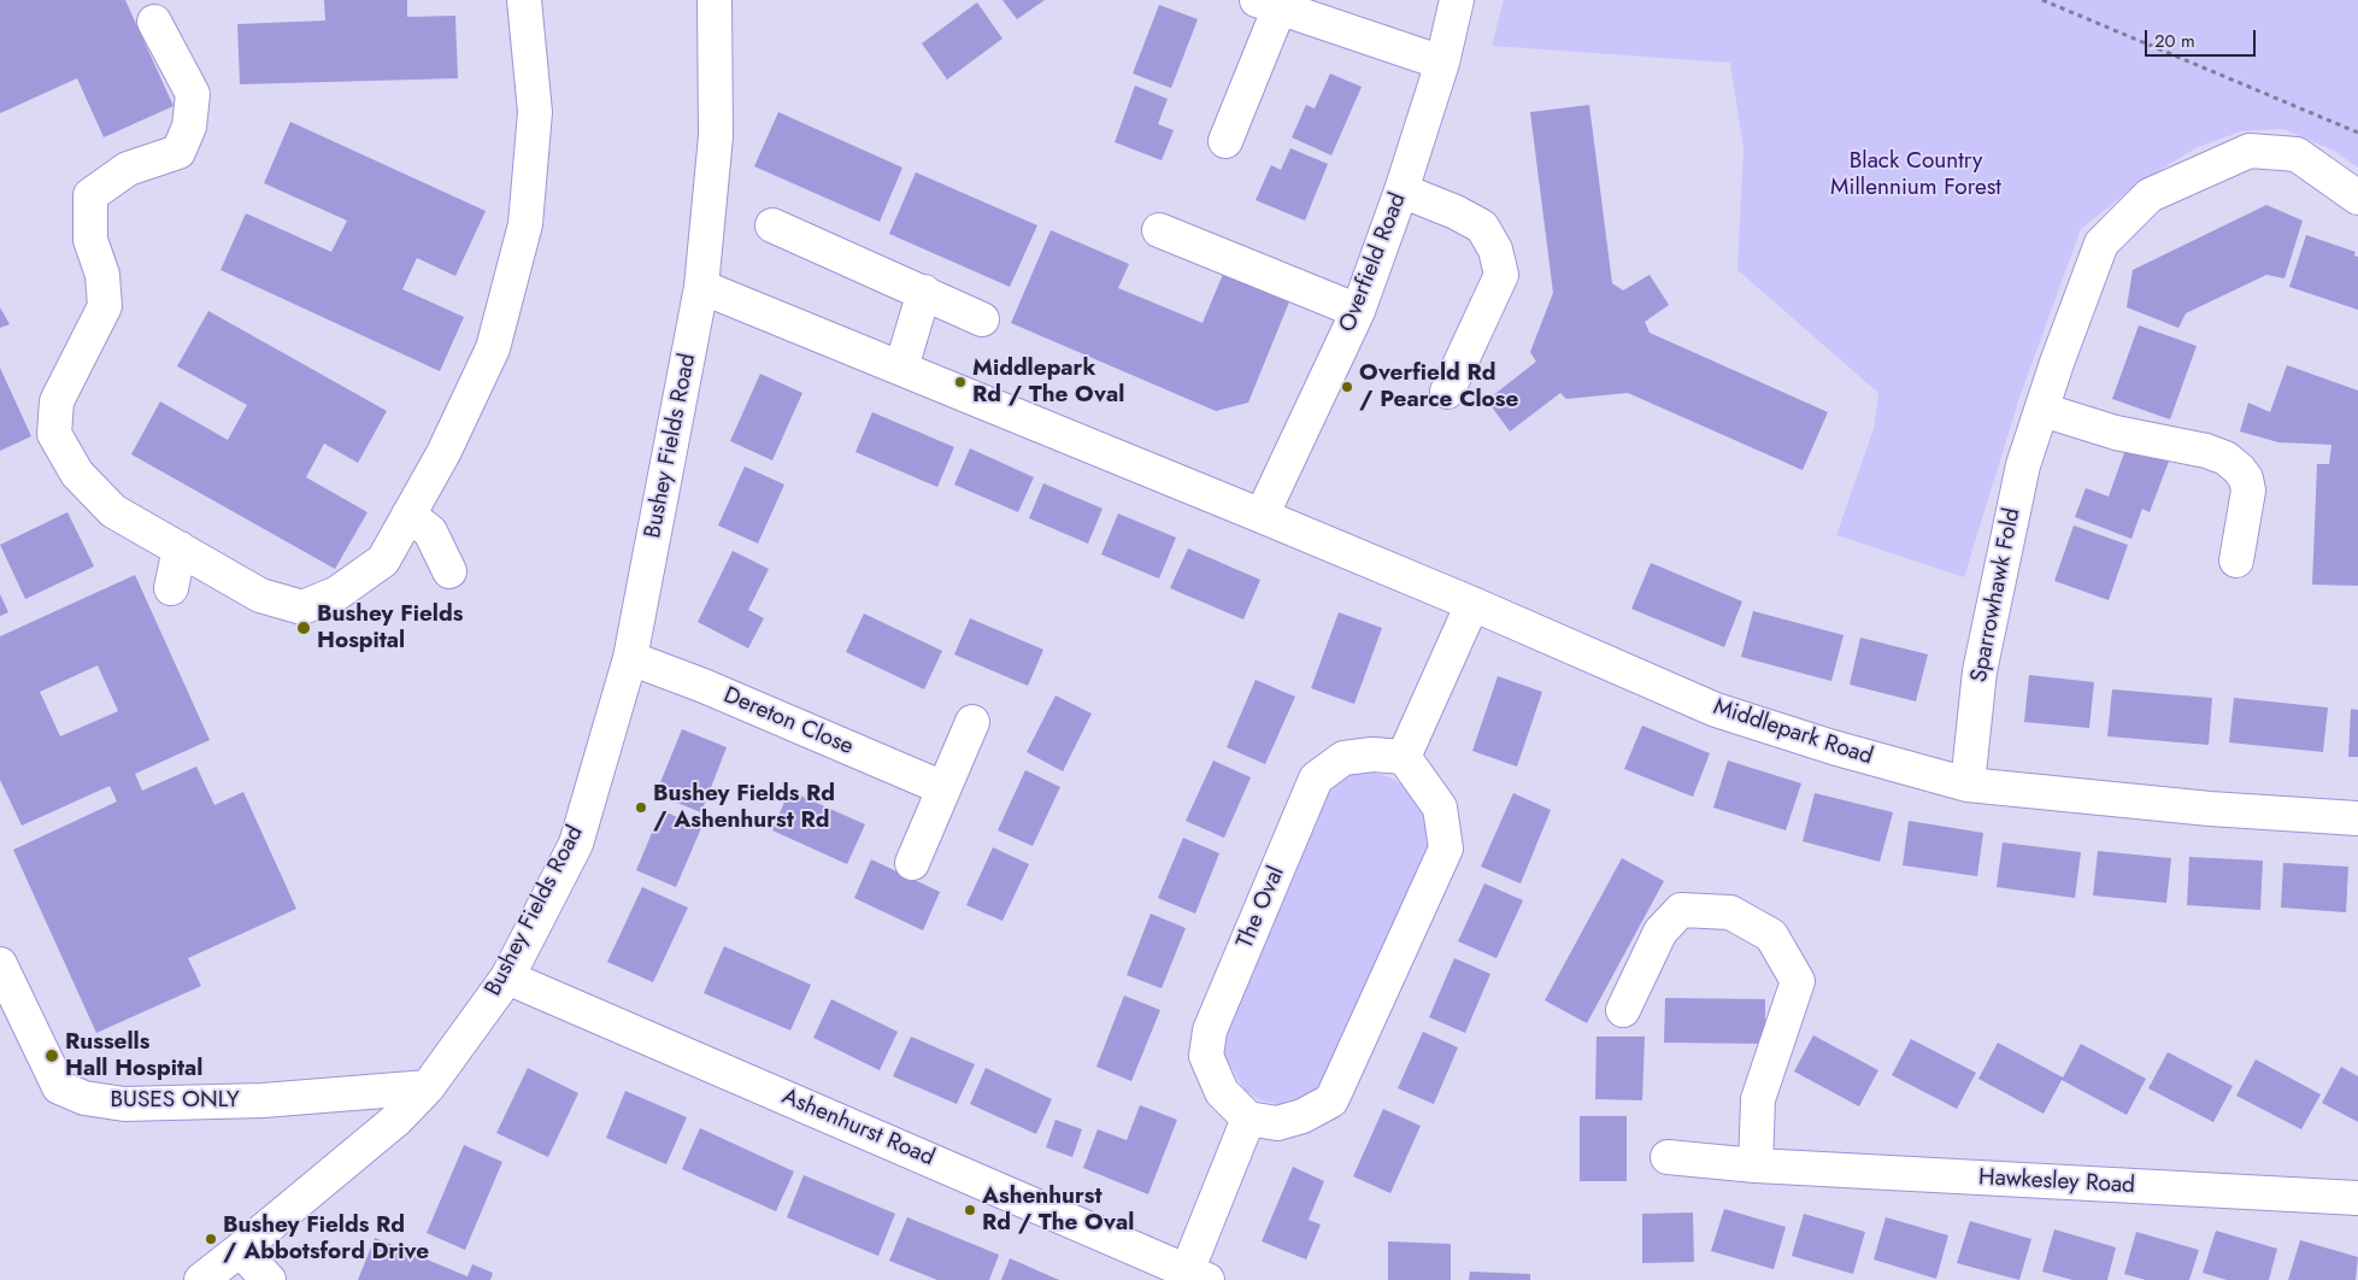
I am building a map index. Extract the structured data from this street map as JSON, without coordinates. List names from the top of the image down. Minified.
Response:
{"streets":{"street":["Overfield Road","Bushey Fields Road","Sparrowhawk Fold","Dereton Close","Middlepark Road","The Oval","BUSES ONLY","Ashenhurst Road","Hawkesley Road"]},"crossings":[["Overfield Road","Middlepark Road"],["Bushey Fields Road","Dereton Close"],["Bushey Fields Road","BUSES ONLY"],["Bushey Fields Road","Ashenhurst Road"],["Sparrowhawk Fold","Middlepark Road"]],"parks":["Black Country Millennium Forest"],"places":["Middlepark Rd / The Oval","Overfield Rd / Pearce Close","Bushey Fields Hospital","Bushey Fields Rd / Ashenhurst Rd","Russells Hall Hospital","Ashenhurst Rd / The Oval","Bushey Fields Rd / Abbotsford Drive"],"scale_bar":"20 m"}
